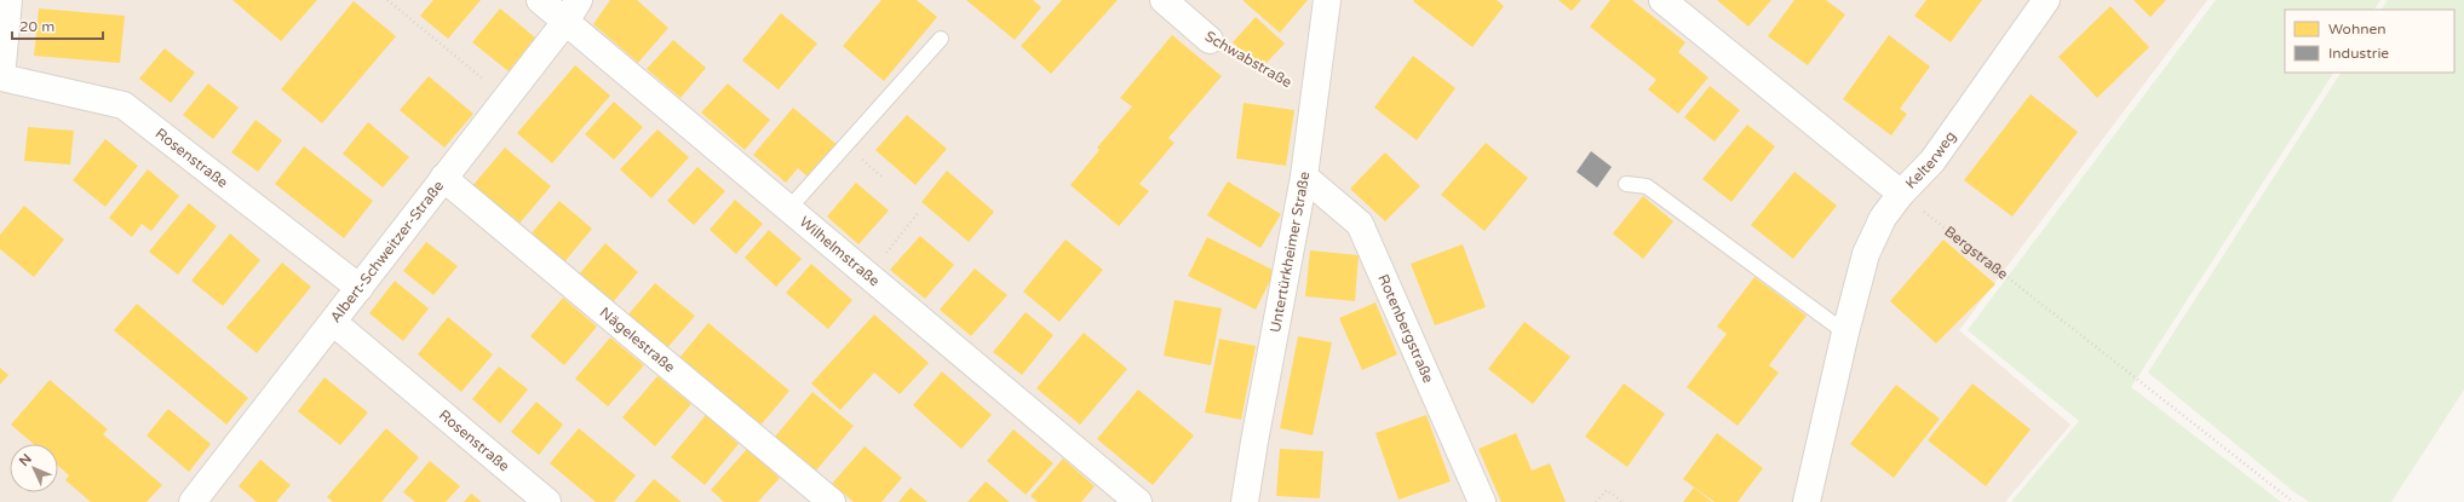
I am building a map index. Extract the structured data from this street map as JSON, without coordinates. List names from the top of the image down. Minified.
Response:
{"streets":{"street":["Schwabstraße","Rosenstraße","Kelterweg","Albert-Schweitzer-Straße","Wilhelmstraße","Untertürkheimer Straße","Rotenbergstraße","Nägelestraße"],"path":["Bergstraße"]},"crossings":[["Schwabstraße","Untertürkheimer Straße"],["Rosenstraße","Albert-Schweitzer-Straße"],["Kelterweg","Bergstraße"],["Albert-Schweitzer-Straße","Wilhelmstraße"],["Albert-Schweitzer-Straße","Nägelestraße"],["Untertürkheimer Straße","Rotenbergstraße"]],"legend":["Wohnen","Industrie"],"scale_bar":"20 m","north":"top left"}
